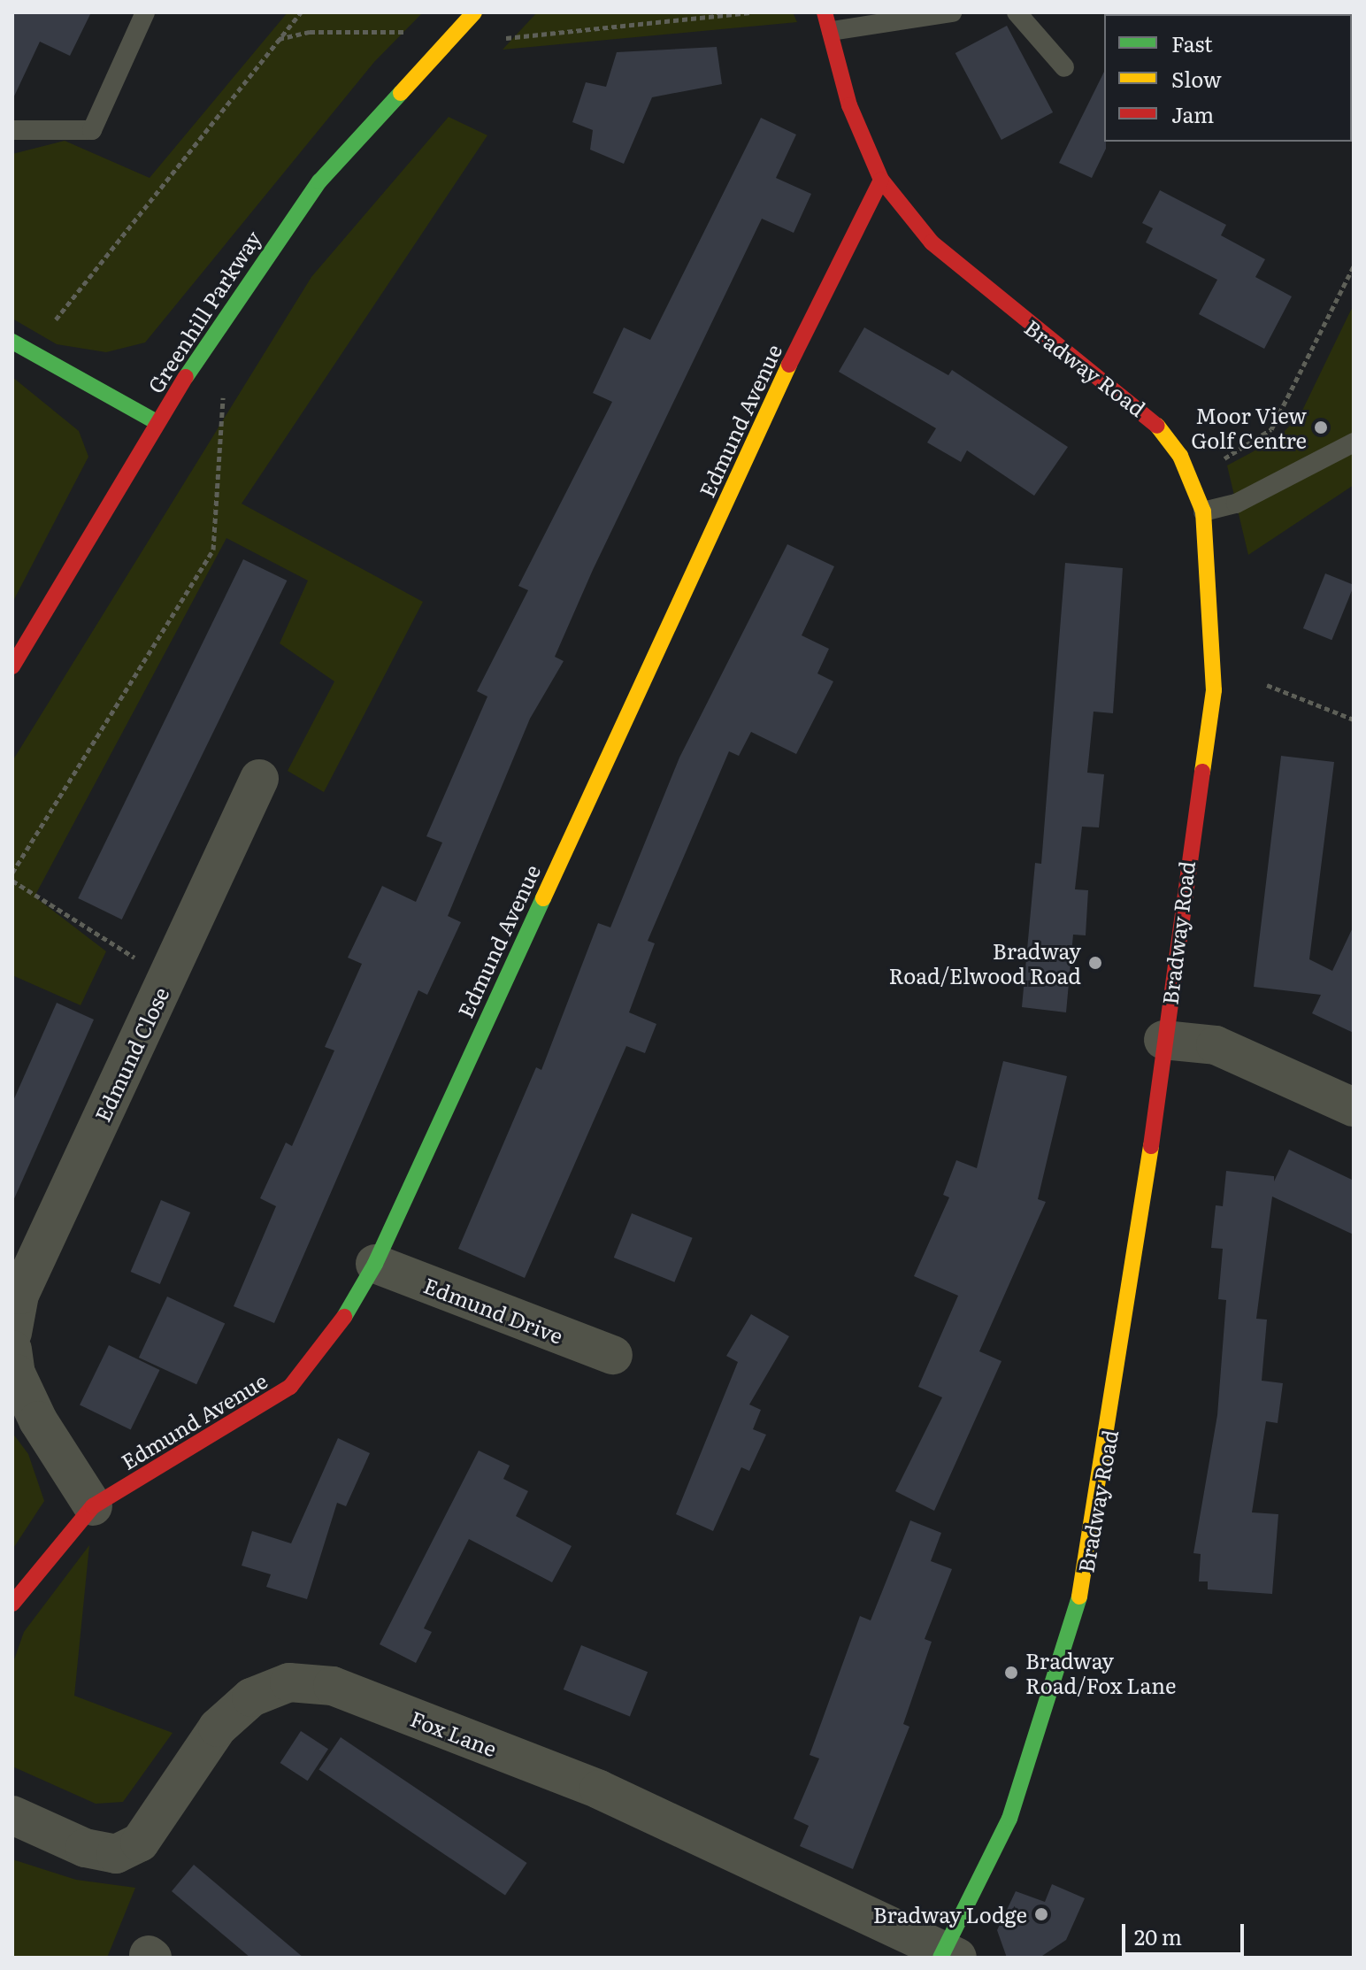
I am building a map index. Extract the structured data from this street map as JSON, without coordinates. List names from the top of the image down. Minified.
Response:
{"streets":{"street":["Greenhill Parkway","Bradway Road","Edmund Avenue","Edmund Close","Edmund Drive","Fox Lane"]},"crossings":[["Bradway Road","Edmund Avenue"],["Bradway Road","Fox Lane"],["Edmund Avenue","Edmund Drive"]],"places":["Moor View Golf Centre","Bradway Road/Elwood Road","Bradway Road/Fox Lane","Bradway Lodge"],"legend":["Fast","Slow","Jam"],"scale_bar":"20 m"}
